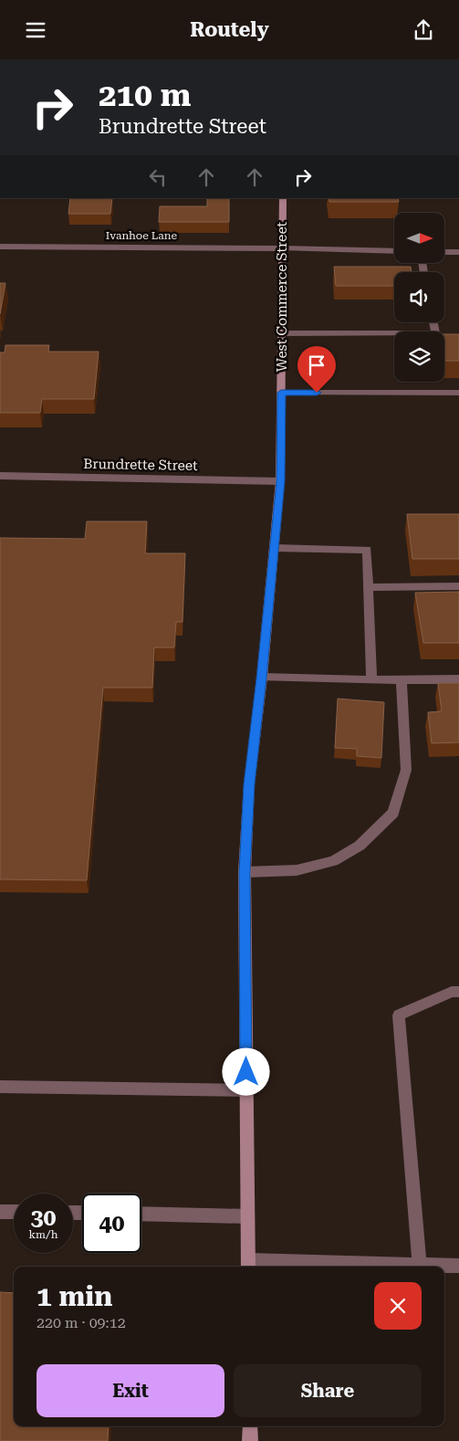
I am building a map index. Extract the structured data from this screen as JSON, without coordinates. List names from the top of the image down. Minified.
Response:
{"streets":{"street":["Ivanhoe Lane","West Commerce Street","Brundrette Street"]},"crossings":[["Ivanhoe Lane","West Commerce Street"],["West Commerce Street","Brundrette Street"]],"north":"right","page":{"header":"Routely","turn":["210 m","Brundrette Street"],"speed":"30 km/h","limit":"40","heading":["1 min","220 m · 09:12"],"buttons":["Exit","Share"]}}
